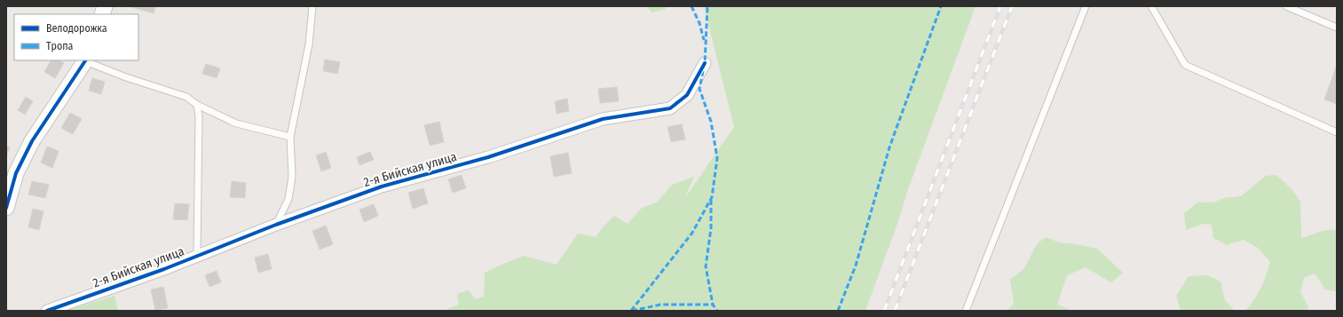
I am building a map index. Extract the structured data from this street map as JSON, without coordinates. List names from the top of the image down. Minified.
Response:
{"streets":{"street":["2-я Бийская улица"]},"legend":["Велодорожка","Тропа"]}
